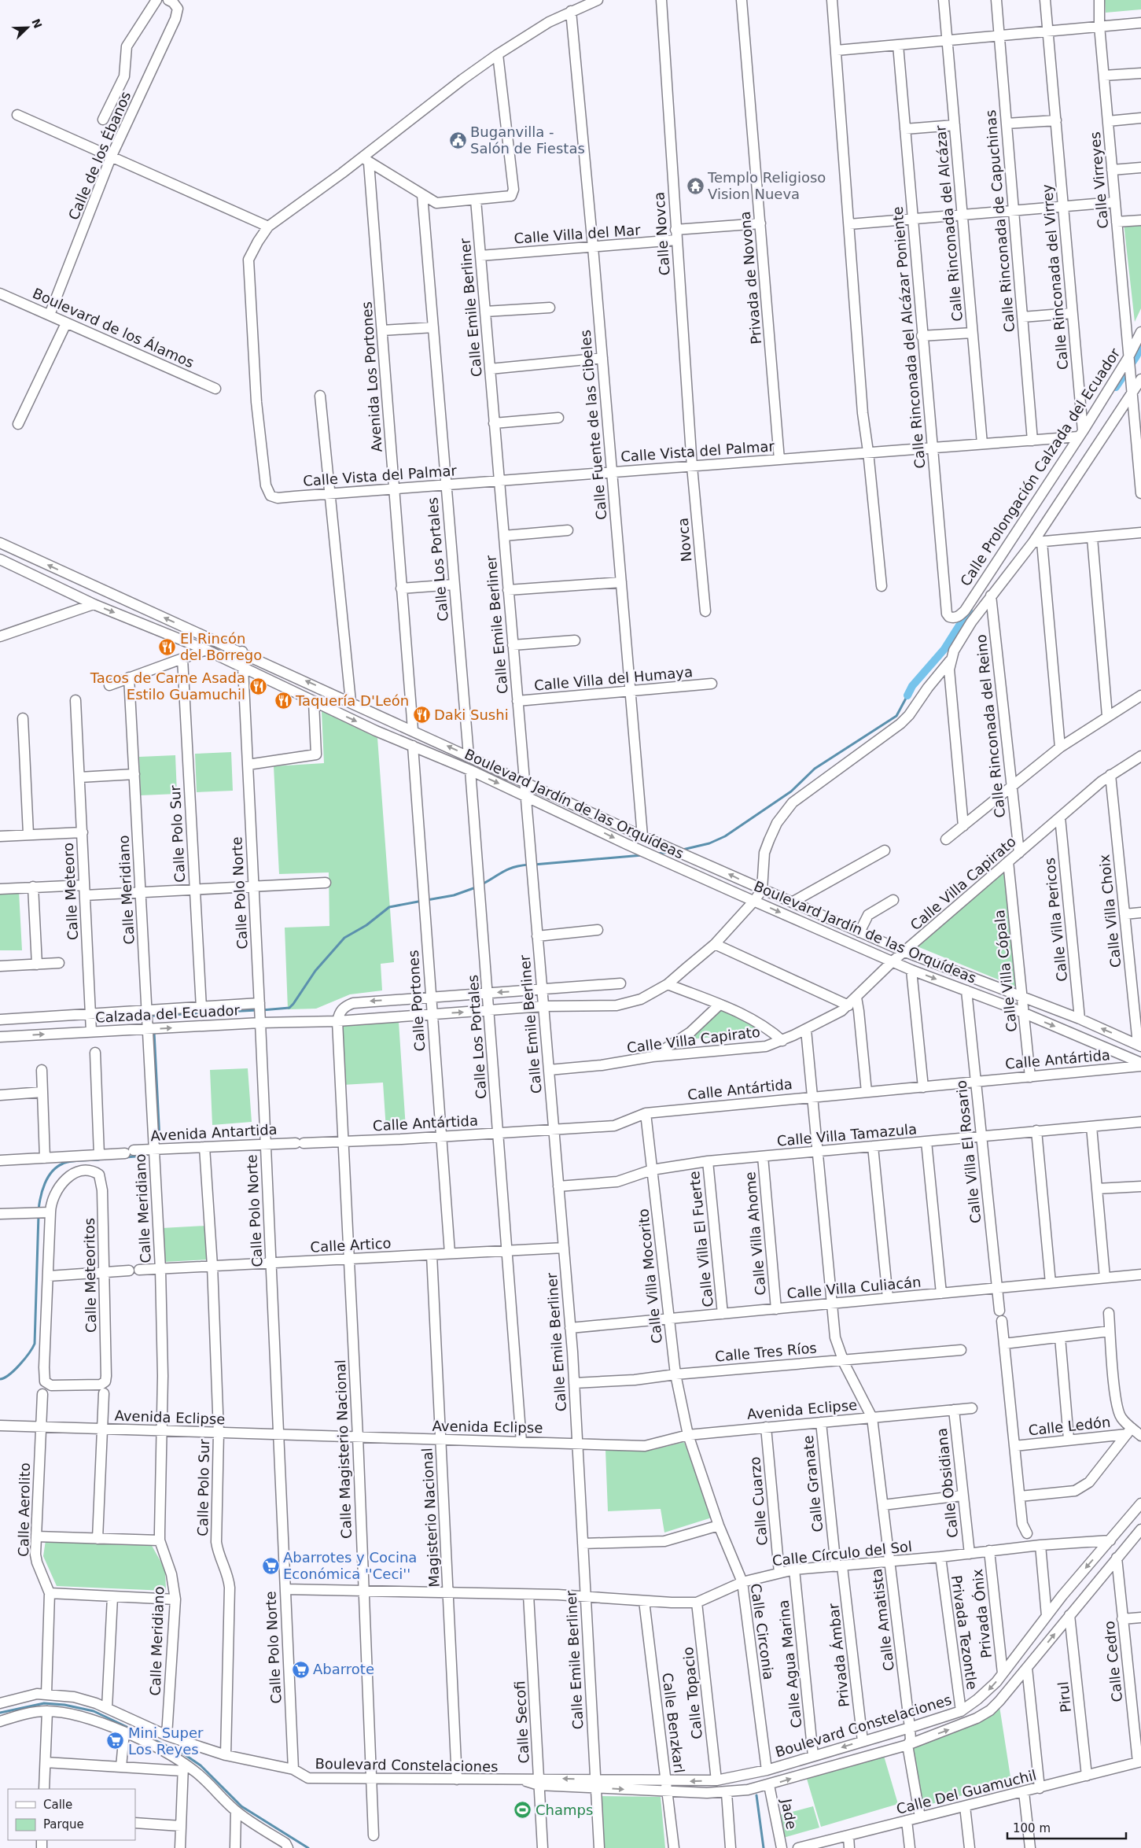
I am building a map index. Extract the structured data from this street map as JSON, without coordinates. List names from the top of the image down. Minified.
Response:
{"streets":{"street":["Calle de los Ébanos","Calle Virreyes","Calle Rinconada de Capuchinas","Calle Rinconada del Alcázar","Calle Novca","Calle Villa del Mar","Calle Rinconada del Virrey","Privada de Novona","Calle Emile Berliner","Boulevard de los Álamos","Calle Rinconada del Alcázar Poniente","Avenida Los Portones","Calle Fuente de las Cibeles","Calle Vista del Palmar","Calle Prolongación Calzada del Ecuador","Novca","Calle Los Portales","Calle Villa del Humaya","Calle Rinconada del Reino","Boulevard Jardín de las Orquídeas","Calle Polo Sur","Calle Villa Capirato","Calle Meridiano","Calle Meteoro","Calle Polo Norte","Calle Villa Choix","Calle Villa Pericos","Calle Villa Cópala","Calle Portones","Calzada del Ecuador","Calle Antártida","Avenida Antartida","Calle Villa Tamazula","Calle Villa El Rosario","Calle Villa Ahome","Calle Villa El Fuerte","Calle Artico","Calle Meteoritos","Calle Villa Mocorito","Calle Villa Culiacán","Calle Tres Ríos","Avenida Eclipse","Calle Ledón","Calle Magisterio Nacional","Calle Obsidiana","Calle Granate","Calle Cuarzo","Calle Aerolito","Magisterio Nacional","Calle Círculo del Sol","Privada Ónix","Calle Amatista","Calle Circonia","Privada Tezontle","Privada Ámbar","Calle Cedro","Calle Agua Marina","Calle Topacio","Pirul","Calle Secofi","Calle Benzkarl","Boulevard Constelaciones","Calle Del Guamuchil","Jade"]},"crossings":[["Calle de los Ébanos","Boulevard de los Álamos"],["Calle Virreyes","Calle Prolongación Calzada del Ecuador"],["Calle Rinconada de Capuchinas","Calle Vista del Palmar"],["Calle Rinconada del Alcázar","Calle Vista del Palmar"],["Calle Novca","Calle Villa del Mar"],["Calle Novca","Calle Vista del Palmar"],["Calle Novca","Novca"],["Calle Villa del Mar","Calle Emile Berliner"],["Calle Villa del Mar","Calle Fuente de las Cibeles"],["Calle Rinconada del Virrey","Calle Vista del Palmar"],["Calle Rinconada del Virrey","Calle Prolongación Calzada del Ecuador"],["Privada de Novona","Calle Vista del Palmar"],["Calle Emile Berliner","Calle Vista del Palmar"],["Calle Emile Berliner","Calle Villa del Humaya"],["Calle Emile Berliner","Boulevard Jardín de las Orquídeas"],["Calle Emile Berliner","Calle Villa Capirato"],["Calle Emile Berliner","Calzada del Ecuador"],["Calle Emile Berliner","Calle Antártida"],["Calle Emile Berliner","Calle Villa Tamazula"],["Calle Emile Berliner","Calle Artico"],["Calle Emile Berliner","Calle Villa Culiacán"],["Calle Emile Berliner","Calle Tres Ríos"],["Calle Emile Berliner","Avenida Eclipse"],["Calle Emile Berliner","Calle Círculo del Sol"],["Calle Emile Berliner","Boulevard Constelaciones"],["Calle Rinconada del Alcázar Poniente","Calle Vista del Palmar"],["Calle Rinconada del Alcázar Poniente","Calle Prolongación Calzada del Ecuador"],["Avenida Los Portones","Calle Vista del Palmar"],["Avenida Los Portones","Boulevard Jardín de las Orquídeas"],["Calle Fuente de las Cibeles","Calle Vista del Palmar"],["Calle Fuente de las Cibeles","Calle Villa del Humaya"],["Calle Fuente de las Cibeles","Boulevard Jardín de las Orquídeas"],["Calle Vista del Palmar","Calle Prolongación Calzada del Ecuador"],["Calle Vista del Palmar","Novca"],["Calle Vista del Palmar","Calle Los Portales"],["Calle Prolongación Calzada del Ecuador","Calle Rinconada del Reino"],["Calle Los Portales","Boulevard Jardín de las Orquídeas"],["Calle Los Portales","Calzada del Ecuador"],["Calle Los Portales","Calle Antártida"],["Calle Los Portales","Calle Artico"],["Calle Los Portales","Avenida Eclipse"],["Calle Rinconada del Reino","Calle Villa Capirato"],["Boulevard Jardín de las Orquídeas","Calle Villa Capirato"],["Boulevard Jardín de las Orquídeas","Calle Polo Norte"],["Boulevard Jardín de las Orquídeas","Calle Villa Choix"],["Boulevard Jardín de las Orquídeas","Calle Villa Pericos"],["Boulevard Jardín de las Orquídeas","Calle Villa Cópala"],["Boulevard Jardín de las Orquídeas","Calle Portones"],["Boulevard Jardín de las Orquídeas","Calzada del Ecuador"],["Boulevard Jardín de las Orquídeas","Calle Antártida"],["Boulevard Jardín de las Orquídeas","Calle Villa El Rosario"],["Calle Polo Sur","Calzada del Ecuador"],["Calle Polo Sur","Avenida Antartida"],["Calle Polo Sur","Calle Artico"],["Calle Polo Sur","Avenida Eclipse"],["Calle Polo Sur","Boulevard Constelaciones"],["Calle Villa Capirato","Calle Villa Choix"],["Calle Villa Capirato","Calle Villa Pericos"],["Calle Villa Capirato","Calle Villa Cópala"],["Calle Villa Capirato","Calle Amatista"],["Calle Meridiano","Calzada del Ecuador"],["Calle Meridiano","Avenida Antartida"],["Calle Meridiano","Calle Artico"],["Calle Meridiano","Avenida Eclipse"],["Calle Meridiano","Boulevard Constelaciones"],["Calle Meteoro","Calzada del Ecuador"],["Calle Polo Norte","Calzada del Ecuador"],["Calle Polo Norte","Avenida Antartida"],["Calle Polo Norte","Calle Artico"],["Calle Polo Norte","Avenida Eclipse"],["Calle Polo Norte","Calle Círculo del Sol"],["Calle Polo Norte","Boulevard Constelaciones"],["Calle Villa Cópala","Calle Antártida"],["Calle Portones","Calzada del Ecuador"],["Calle Portones","Calle Antártida"],["Calle Portones","Calle Artico"],["Calle Antártida","Avenida Antartida"],["Calle Antártida","Calle Villa El Rosario"],["Calle Antártida","Calle Villa Mocorito"],["Calle Antártida","Calle Magisterio Nacional"],["Calle Antártida","Calle Amatista"],["Calle Villa Tamazula","Calle Villa El Rosario"],["Calle Villa Tamazula","Calle Villa Ahome"],["Calle Villa Tamazula","Calle Villa El Fuerte"],["Calle Villa Tamazula","Calle Villa Mocorito"],["Calle Villa Tamazula","Calle Amatista"],["Calle Villa El Rosario","Calle Villa Culiacán"],["Calle Villa Ahome","Calle Villa Culiacán"],["Calle Villa El Fuerte","Calle Villa Culiacán"],["Calle Artico","Calle Magisterio Nacional"],["Calle Artico","Magisterio Nacional"],["Calle Villa Mocorito","Calle Villa Culiacán"],["Calle Villa Mocorito","Calle Tres Ríos"],["Calle Villa Mocorito","Avenida Eclipse"],["Calle Villa Mocorito","Calle Circonia"],["Calle Villa Culiacán","Calle Amatista"],["Calle Tres Ríos","Calle Amatista"],["Avenida Eclipse","Calle Magisterio Nacional"],["Avenida Eclipse","Calle Obsidiana"],["Avenida Eclipse","Calle Granate"],["Avenida Eclipse","Calle Cuarzo"],["Avenida Eclipse","Calle Aerolito"],["Avenida Eclipse","Magisterio Nacional"],["Avenida Eclipse","Calle Amatista"],["Avenida Eclipse","Calle Circonia"],["Calle Magisterio Nacional","Calle Círculo del Sol"],["Calle Magisterio Nacional","Boulevard Constelaciones"],["Calle Obsidiana","Calle Círculo del Sol"],["Calle Granate","Calle Círculo del Sol"],["Calle Granate","Privada Ámbar"],["Calle Cuarzo","Calle Círculo del Sol"],["Calle Aerolito","Boulevard Constelaciones"],["Magisterio Nacional","Calle Círculo del Sol"],["Magisterio Nacional","Boulevard Constelaciones"],["Calle Círculo del Sol","Privada Ónix"],["Calle Círculo del Sol","Calle Amatista"],["Calle Círculo del Sol","Calle Circonia"],["Calle Círculo del Sol","Privada Tezontle"],["Calle Círculo del Sol","Privada Ámbar"],["Calle Círculo del Sol","Calle Agua Marina"],["Calle Círculo del Sol","Calle Topacio"],["Calle Círculo del Sol","Calle Secofi"],["Calle Círculo del Sol","Calle Benzkarl"],["Calle Círculo del Sol","Boulevard Constelaciones"],["Privada Ónix","Boulevard Constelaciones"],["Calle Amatista","Boulevard Constelaciones"],["Calle Amatista","Calle Del Guamuchil"],["Calle Circonia","Boulevard Constelaciones"],["Privada Tezontle","Boulevard Constelaciones"],["Privada Ámbar","Boulevard Constelaciones"],["Calle Cedro","Calle Del Guamuchil"],["Calle Agua Marina","Boulevard Constelaciones"],["Calle Topacio","Boulevard Constelaciones"],["Pirul","Calle Del Guamuchil"],["Calle Secofi","Boulevard Constelaciones"],["Calle Benzkarl","Boulevard Constelaciones"],["Boulevard Constelaciones","Jade"]],"places":{"public building":["Buganvilla - Salón de Fiestas"],"temple":["Templo Religioso Vision Nueva"],"restaurant":["El Rincón del Borrego","Tacos de Carne Asada Estilo Guamuchil","Taquería D'León","Daki Sushi"],"supermarket":["Abarrotes y Cocina Económica ''Ceci''","Abarrote","Mini Super Los Reyes"],"sports":["Champs"]},"legend":["Calle","Parque"],"scale_bar":"100 m","north":"top right"}
